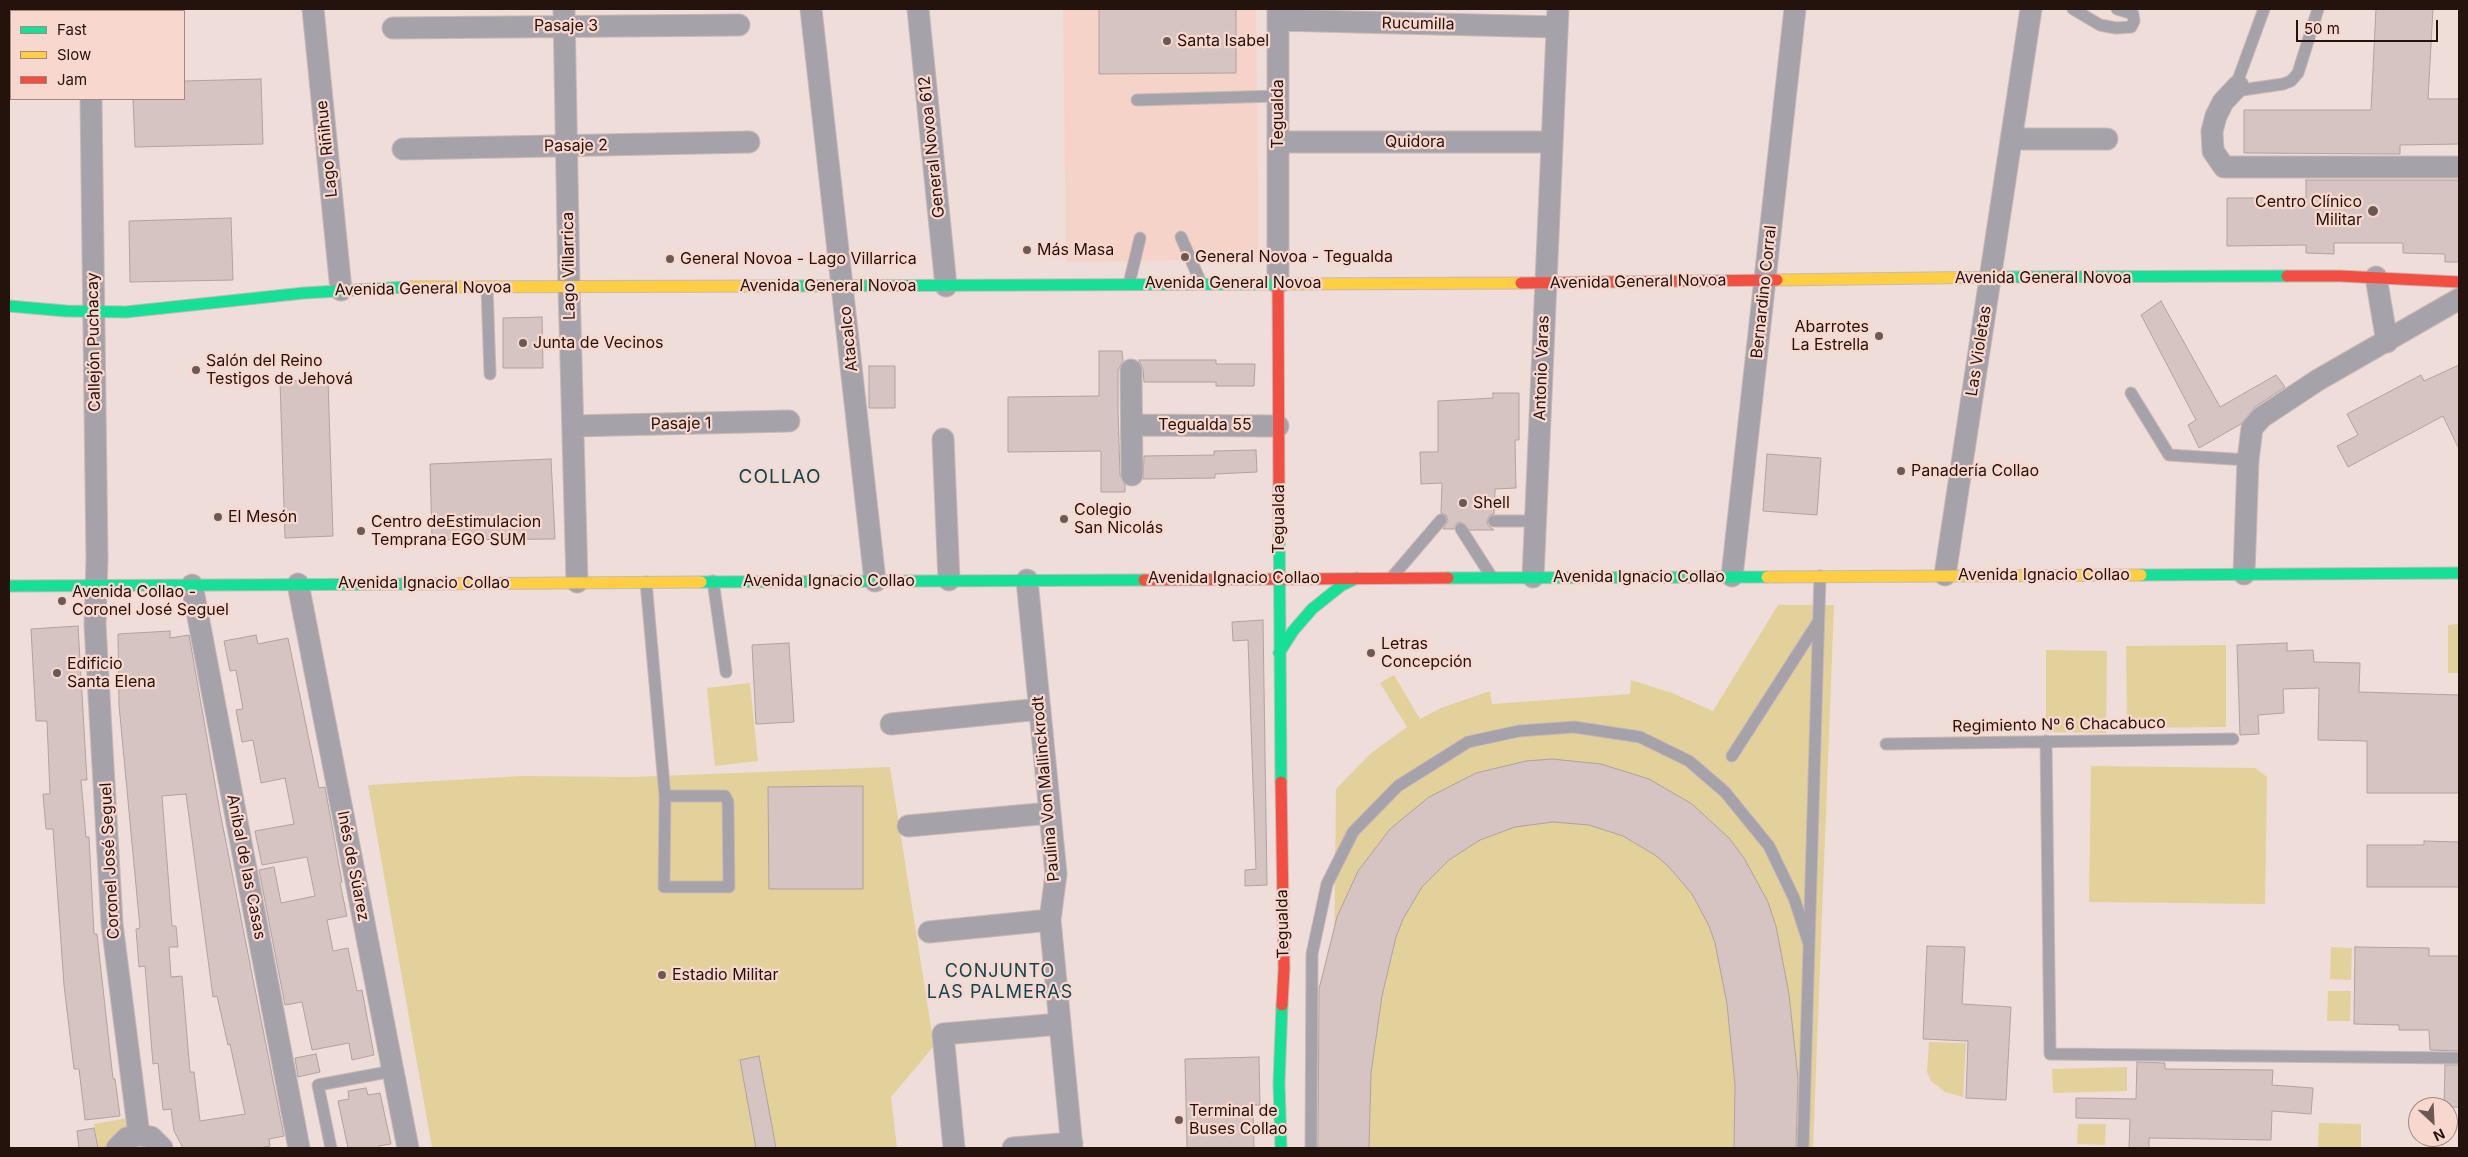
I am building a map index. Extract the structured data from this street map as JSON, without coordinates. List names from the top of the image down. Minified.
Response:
{"streets":{"main road":["Tegualda","Avenida General Novoa","Avenida Ignacio Collao"],"street":["Rucumilla","Pasaje 3","Quidora","Pasaje 2","General Novoa 612","Lago Riñihue","Lago Villarrica","Bernardino Corral","Atacalco","Callejón Puchacay","Las Violetas","Antonio Varas","Pasaje 1","Tegualda 55","Paulina Von Mallinckrodt","Coronel José Seguel","Inés de Súarez","Aníbal de las Casas"],"lane":["Regimiento Nº 6 Chacabuco"]},"crossings":[["Rucumilla","Tegualda"],["Rucumilla","Antonio Varas"],["Pasaje 3","Lago Villarrica"],["Tegualda","Quidora"],["Tegualda","Avenida General Novoa"],["Tegualda","Tegualda 55"],["Tegualda","Avenida Ignacio Collao"],["Quidora","Antonio Varas"],["Pasaje 2","Lago Villarrica"],["General Novoa 612","Avenida General Novoa"],["Lago Riñihue","Avenida General Novoa"],["Lago Villarrica","Avenida General Novoa"],["Lago Villarrica","Pasaje 1"],["Lago Villarrica","Avenida Ignacio Collao"],["Avenida General Novoa","Bernardino Corral"],["Avenida General Novoa","Atacalco"],["Avenida General Novoa","Callejón Puchacay"],["Avenida General Novoa","Las Violetas"],["Avenida General Novoa","Antonio Varas"],["Bernardino Corral","Avenida Ignacio Collao"],["Atacalco","Avenida Ignacio Collao"],["Callejón Puchacay","Avenida Ignacio Collao"],["Callejón Puchacay","Coronel José Seguel"],["Las Violetas","Avenida Ignacio Collao"],["Antonio Varas","Avenida Ignacio Collao"],["Avenida Ignacio Collao","Paulina Von Mallinckrodt"],["Avenida Ignacio Collao","Coronel José Seguel"],["Avenida Ignacio Collao","Inés de Súarez"],["Avenida Ignacio Collao","Aníbal de las Casas"]],"districts":["COLLAO","CONJUNTO LAS PALMERAS"],"places":["Santa Isabel","Centro Clínico Militar","Más Masa","General Novoa - Tegualda","General Novoa - Lago Villarrica","Abarrotes La Estrella","Junta de Vecinos","Salón del Reino Testigos de Jehová","Panadería Collao","Shell","El Mesón","Colegio San Nicolás","Centro deEstimulacion Temprana EGO SUM","Avenida Collao - Coronel José Seguel","Letras Concepción","Edificio Santa Elena","Estadio Militar","Terminal de Buses Collao"],"legend":["Fast","Slow","Jam"],"scale_bar":"50 m","north":"bottom right"}
